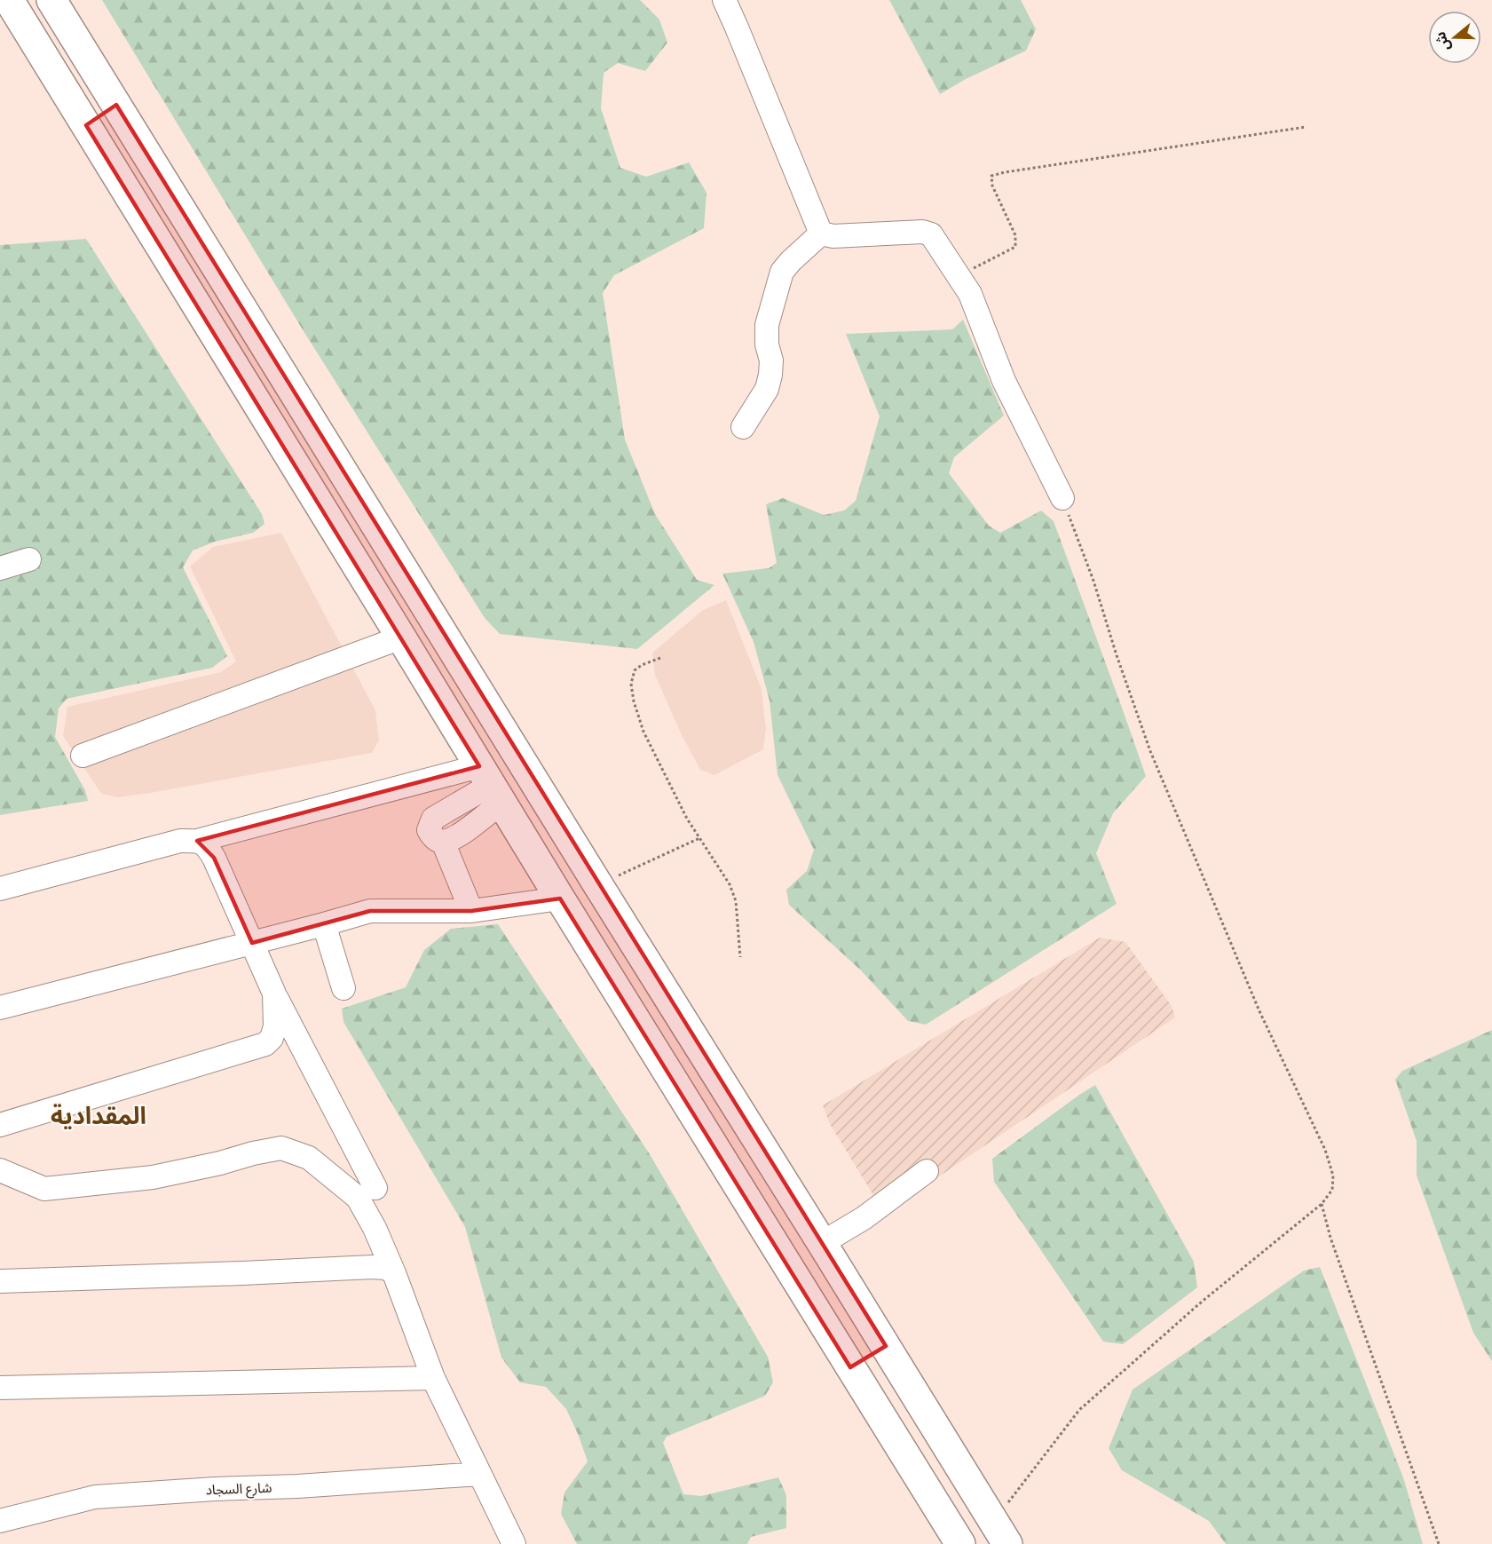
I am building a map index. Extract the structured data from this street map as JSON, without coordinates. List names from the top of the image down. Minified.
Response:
{"streets":{"street":["شارع السجاد"]},"districts":["المقدادیة"],"north":"left"}
